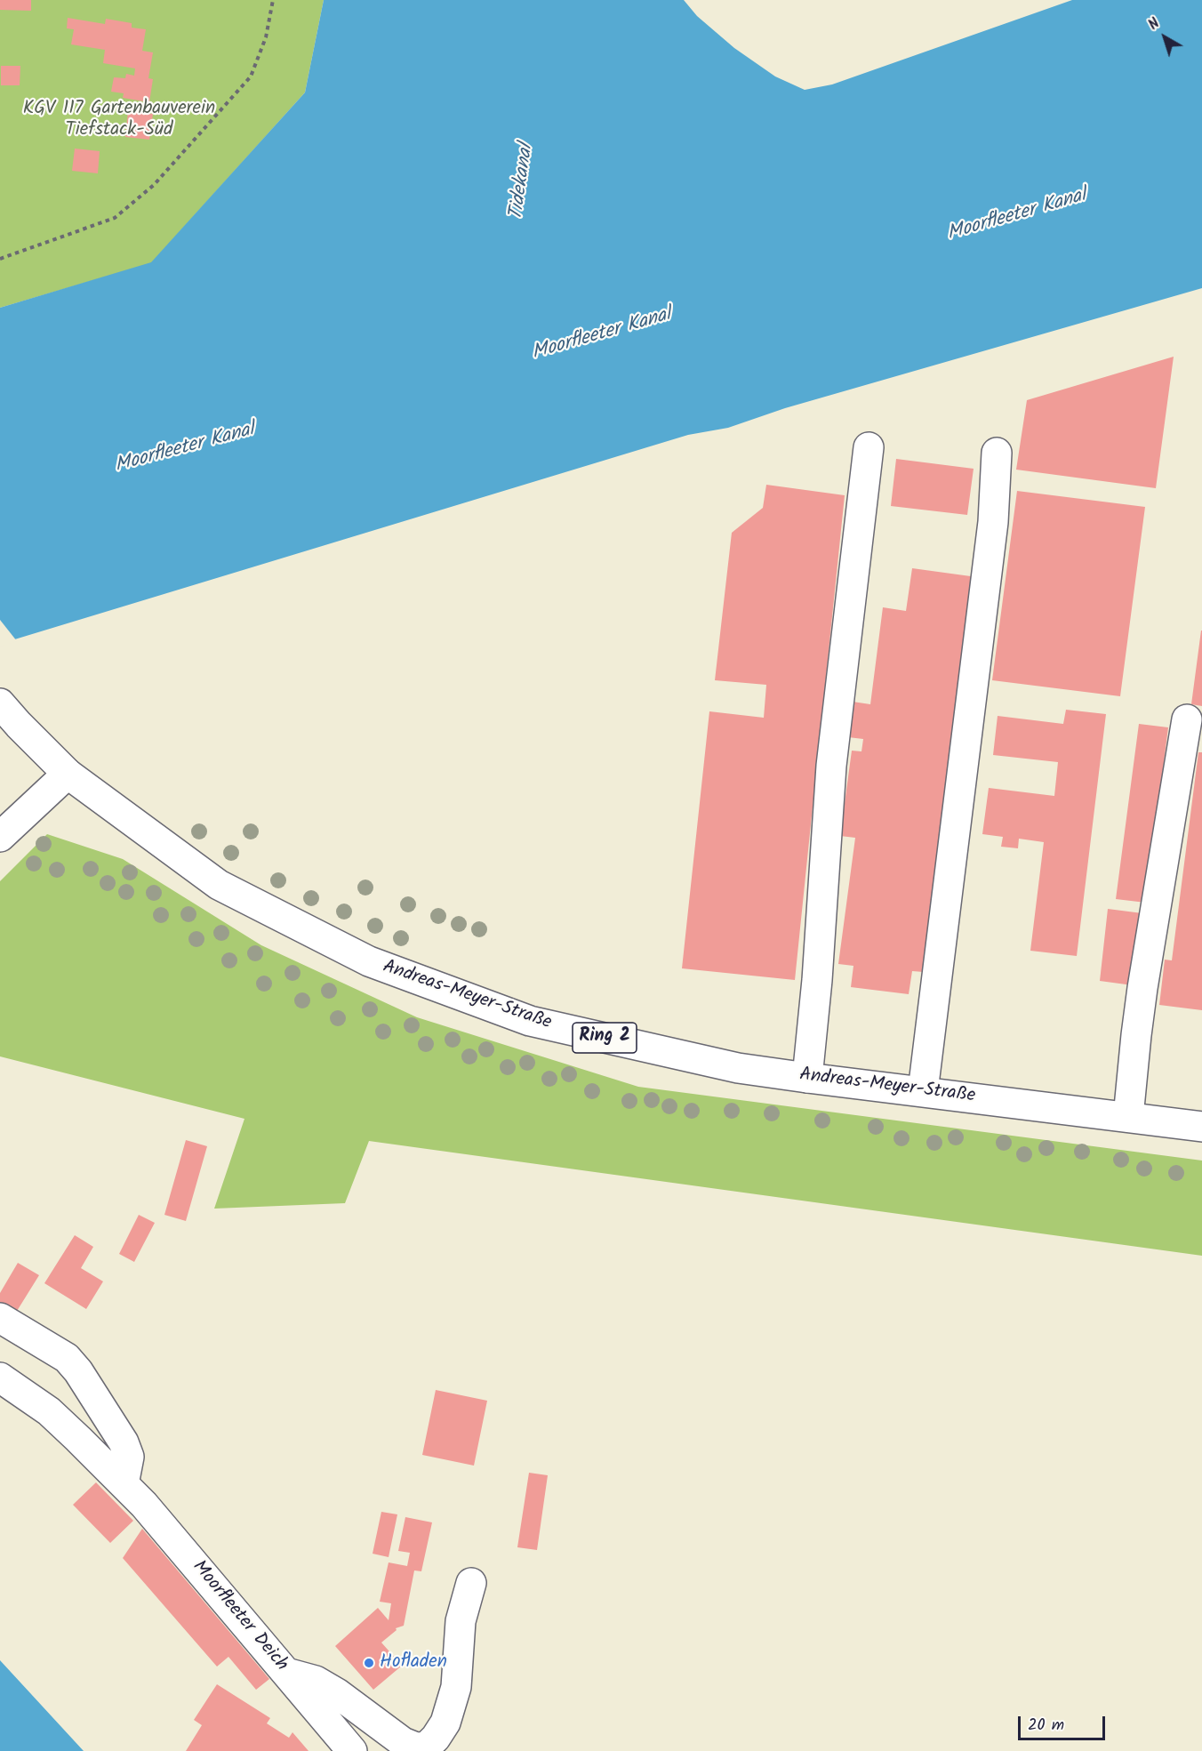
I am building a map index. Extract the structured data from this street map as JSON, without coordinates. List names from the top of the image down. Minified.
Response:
{"streets":{"main road":["Andreas-Meyer-Straße","Ring 2","Moorfleeter Deich"]},"water":["Tidekanal","Moorfleeter Kanal"],"parks":["KGV 117 Gartenbauverein Tiefstack-Süd"],"places":["Hofladen"],"scale_bar":"20 m","north":"top left"}
